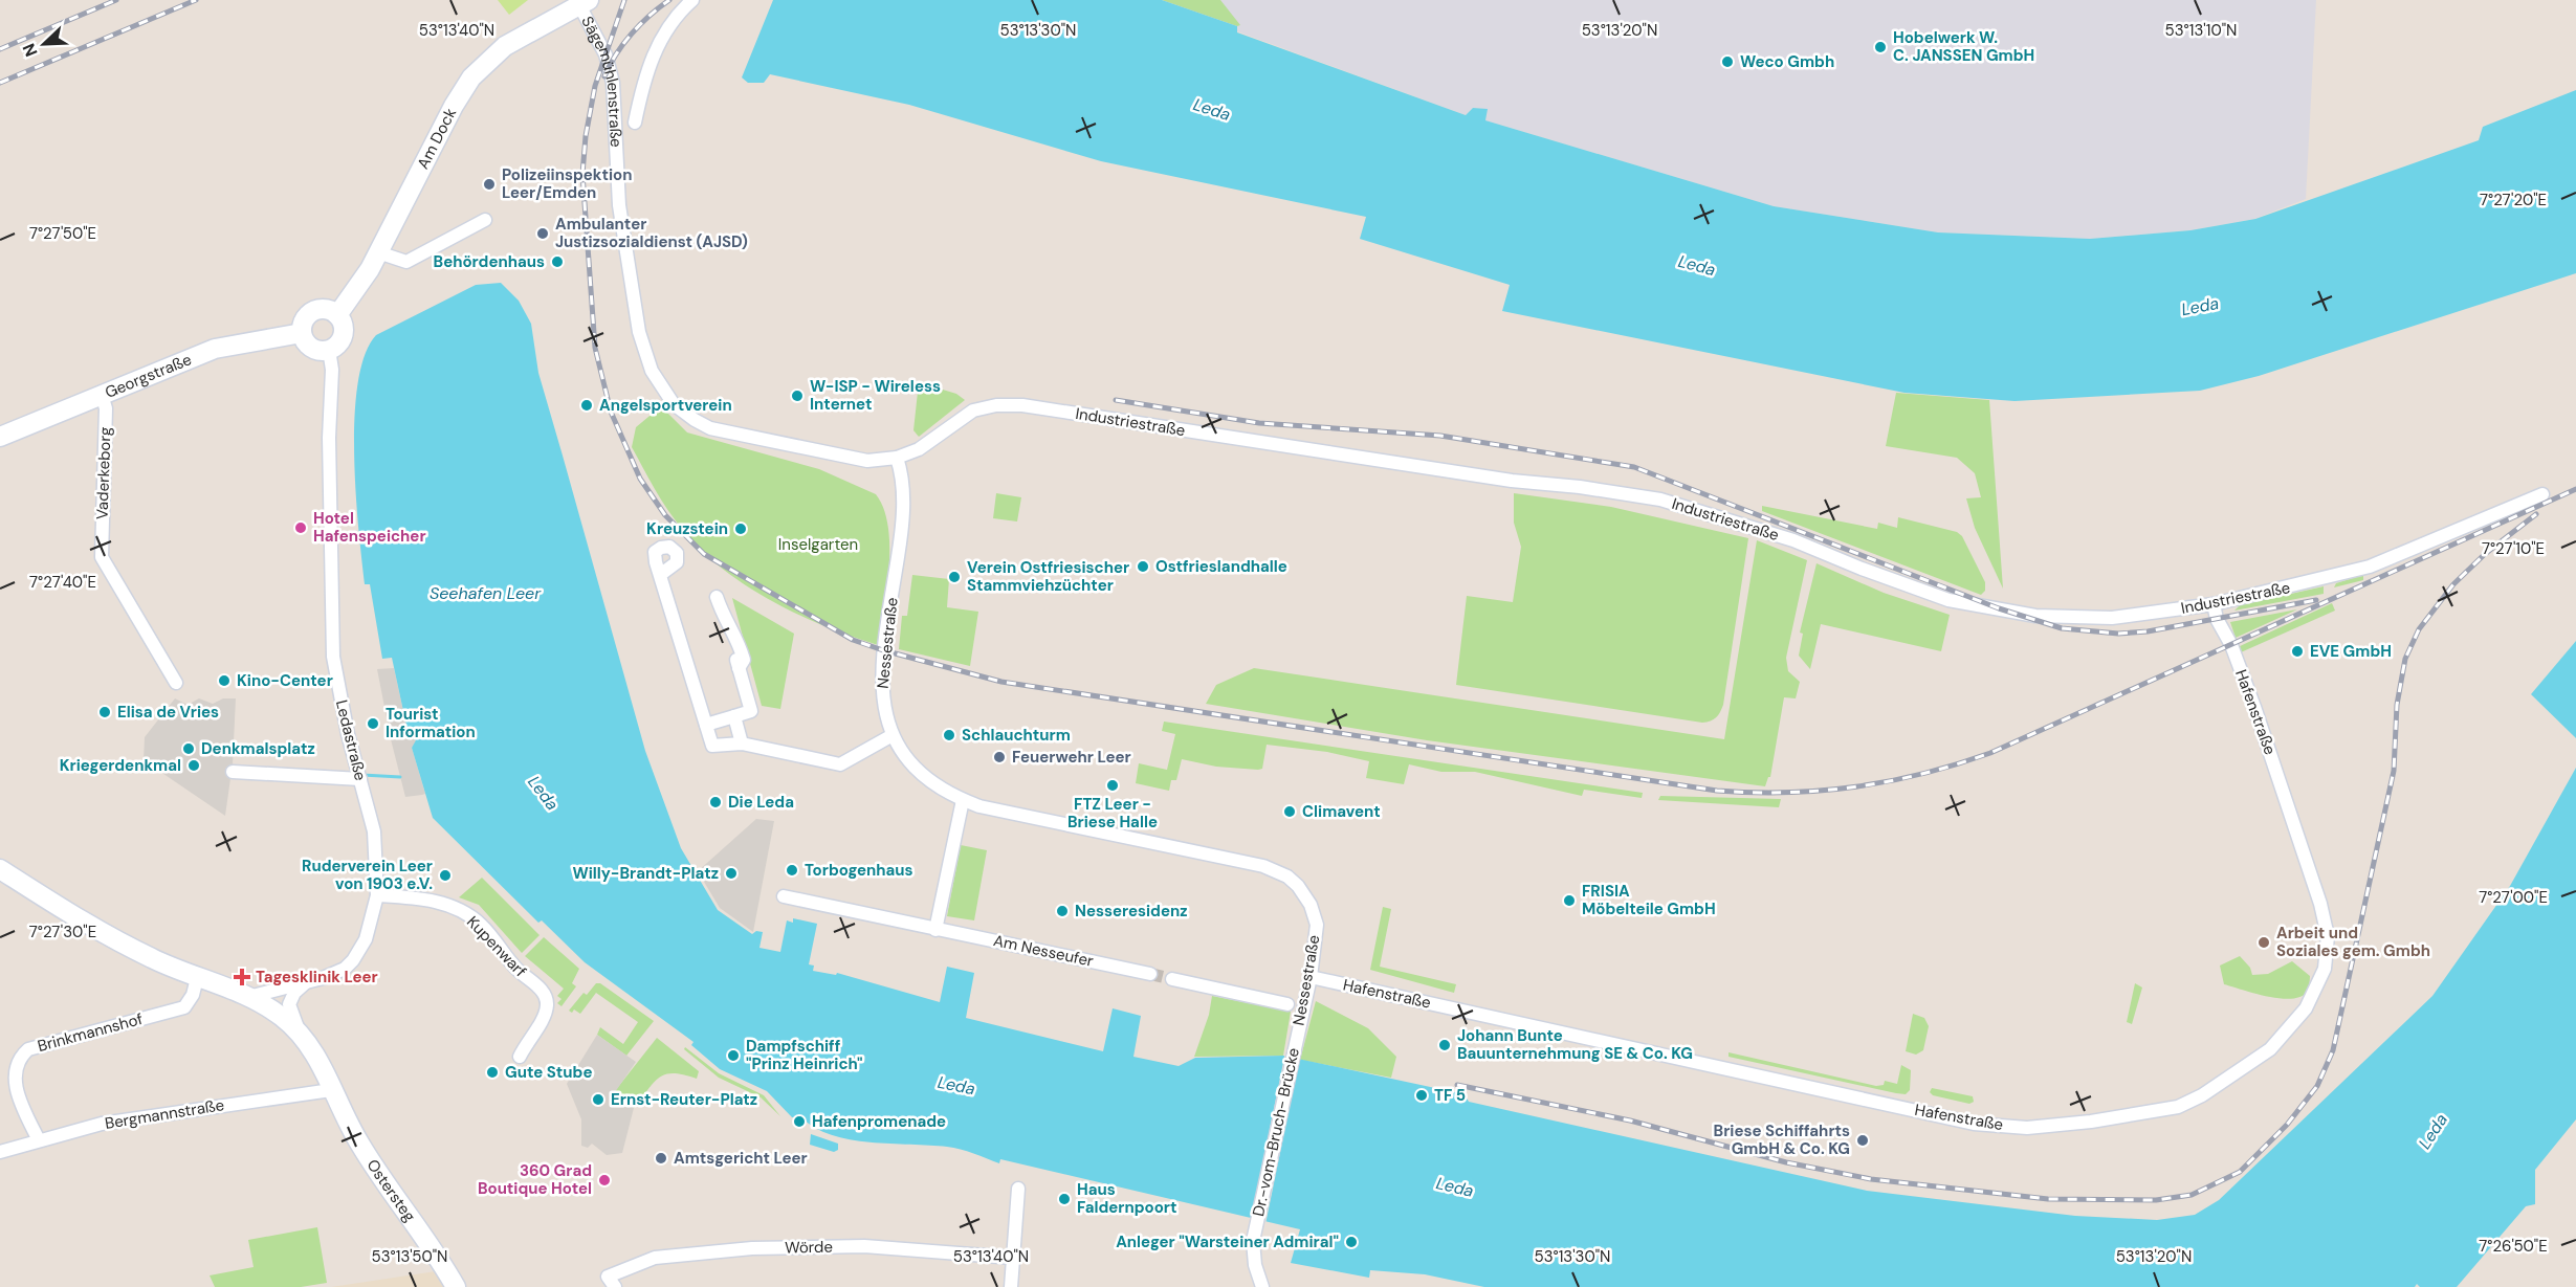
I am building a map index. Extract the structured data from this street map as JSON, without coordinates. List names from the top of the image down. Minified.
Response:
{"streets":{"main road":["Am Dock","Georgstraße","Ostersteg"],"street":["Sägemühlenstraße","Industriestraße","Vaderkeborg","Nessestraße","Hafenstraße","Ledastraße","Kupenwarf","Am Nesseufer","Brinkmannshof","Bergmannstraße","Dr.-vom-Bruch- Brücke","Wörde"]},"crossings":[["Sägemühlenstraße","Am Dock"],["Sägemühlenstraße","Industriestraße"],["Sägemühlenstraße","Nessestraße"],["Am Dock","Georgstraße"],["Am Dock","Ledastraße"],["Georgstraße","Vaderkeborg"],["Georgstraße","Ledastraße"],["Industriestraße","Nessestraße"],["Industriestraße","Hafenstraße"],["Nessestraße","Hafenstraße"],["Nessestraße","Dr.-vom-Bruch- Brücke"],["Ledastraße","Kupenwarf"],["Ledastraße","Ostersteg"],["Brinkmannshof","Bergmannstraße"],["Brinkmannshof","Ostersteg"],["Bergmannstraße","Ostersteg"]],"water":["Leda","Seehafen Leer"],"parks":["Inselgarten"],"places":{"other":["Hobelwerk W. C. JANSSEN GmbH","Weco Gmbh","Polizeiinspektion Leer/Emden","Ambulanter Justizsozialdienst (AJSD)","Behördenhaus","W-ISP - Wireless Internet","Angelsportverein","Hotel Hafenspeicher","Kreuzstein","Ostfrieslandhalle","Verein Ostfriesischer Stammviehzüchter","EVE GmbH","Kino-Center","Elisa de Vries","Tourist Information","Schlauchturm","Denkmalsplatz","Feuerwehr Leer","Kriegerdenkmal","FTZ Leer - Briese Halle","Die Leda","Climavent","Torbogenhaus","Willy-Brandt-Platz","Ruderverein Leer von 1903 e.V.","FRISIA Möbelteile GmbH","Nesseresidenz","Arbeit und Soziales gem. Gmbh","Johann Bunte Bauunternehmung SE & Co. KG","Dampfschiff \"Prinz Heinrich\"","Gute Stube","TF 5","Ernst-Reuter-Platz","Hafenpromenade","Briese Schiffahrts GmbH & Co. KG","Amtsgericht Leer","360 Grad Boutique Hotel","Haus Faldernpoort","Anleger \"Warsteiner Admiral\""],"health":["Tagesklinik Leer"]},"north":"bottom left","coordinates":["53°13'40\"N","53°13'30\"N","53°13'20\"N","53°13'10\"N","7°27'20\"E","7°27'50\"E","7°27'10\"E","7°27'40\"E","7°27'00\"E","7°27'30\"E","7°26'50\"E","53°13'50\"N"]}
